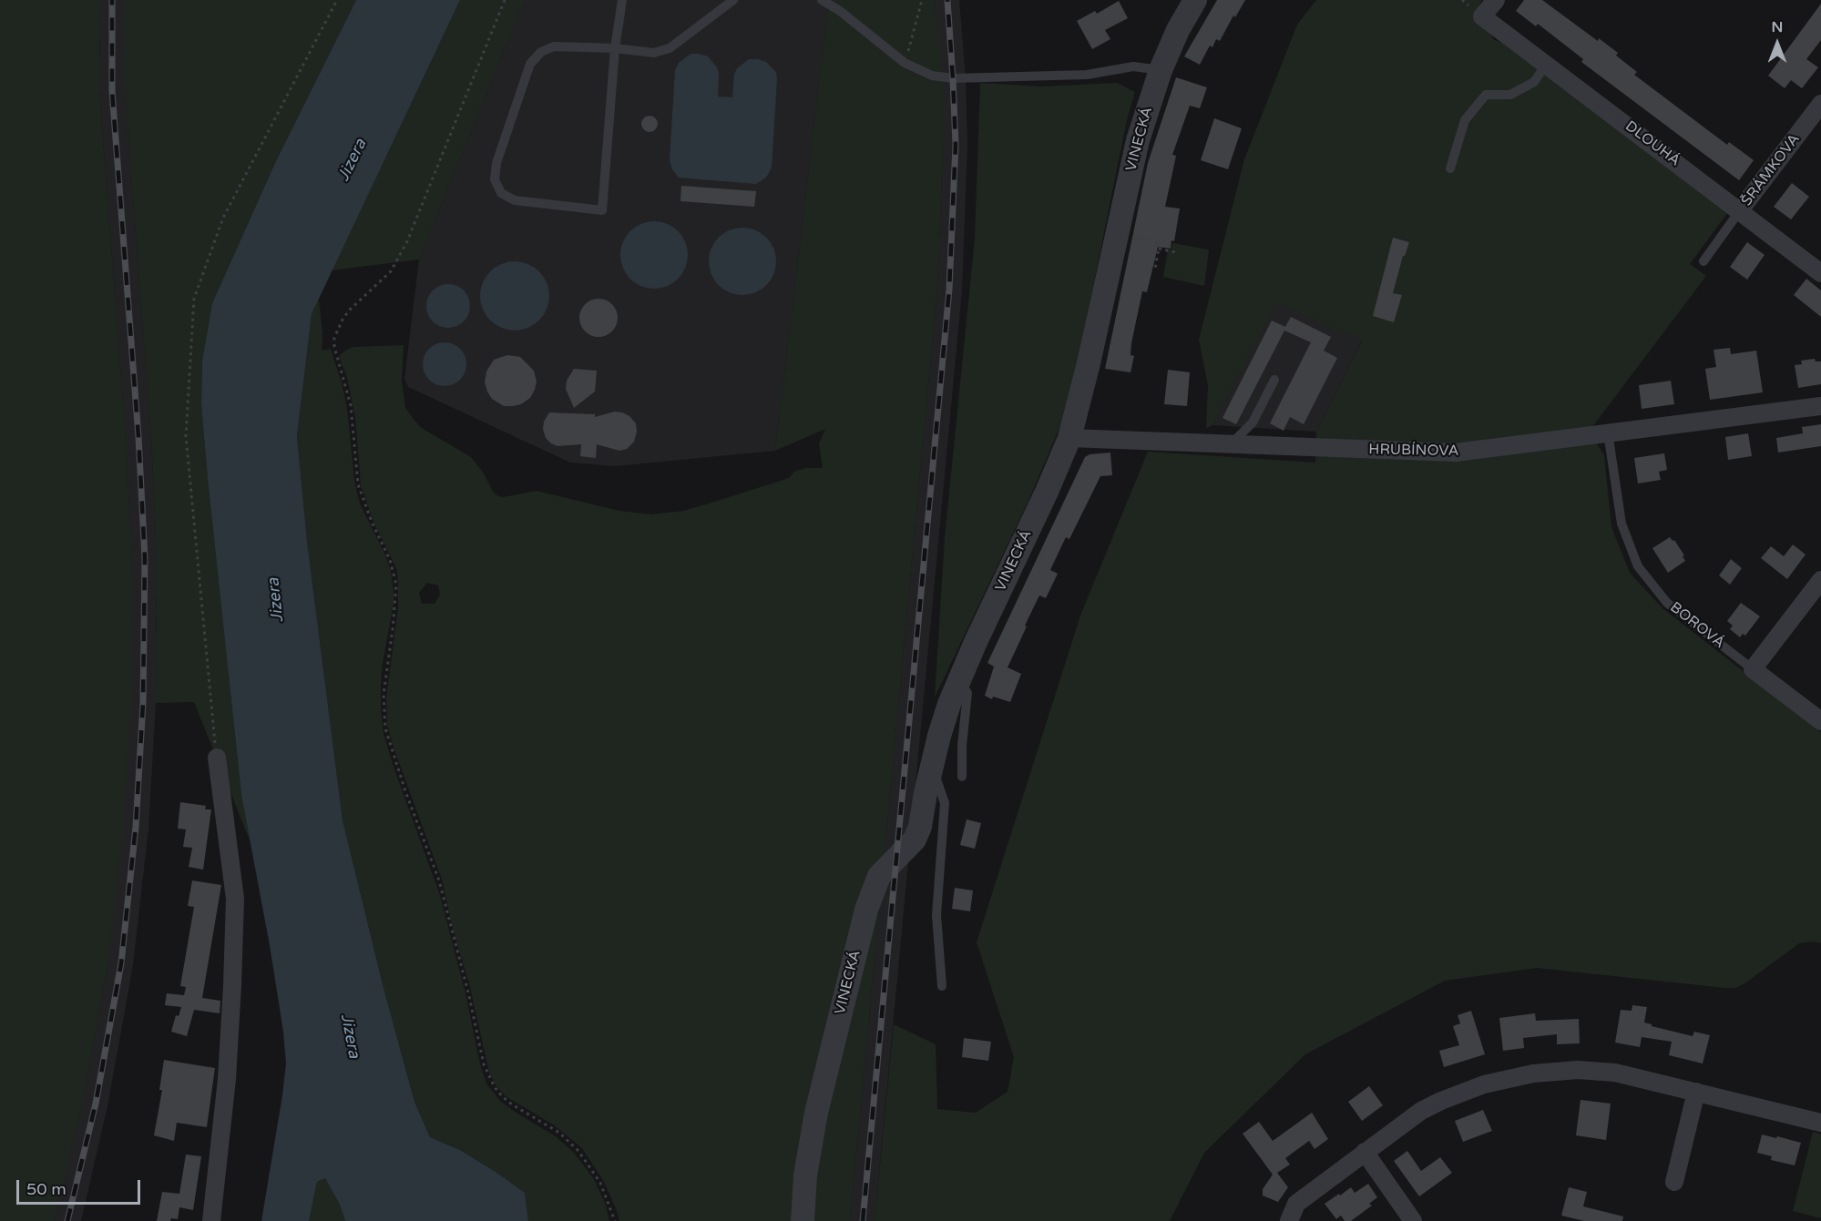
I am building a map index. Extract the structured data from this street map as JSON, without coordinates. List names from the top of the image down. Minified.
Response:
{"streets":{"street":["VINECKÁ","DLOUHÁ","ŠRÁMKOVA","HRUBÍNOVA","BOROVÁ"]},"crossings":[["VINECKÁ","HRUBÍNOVA"],["DLOUHÁ","ŠRÁMKOVA"],["HRUBÍNOVA","BOROVÁ"]],"water":["Jizera"],"scale_bar":"50 m","north":"top"}
